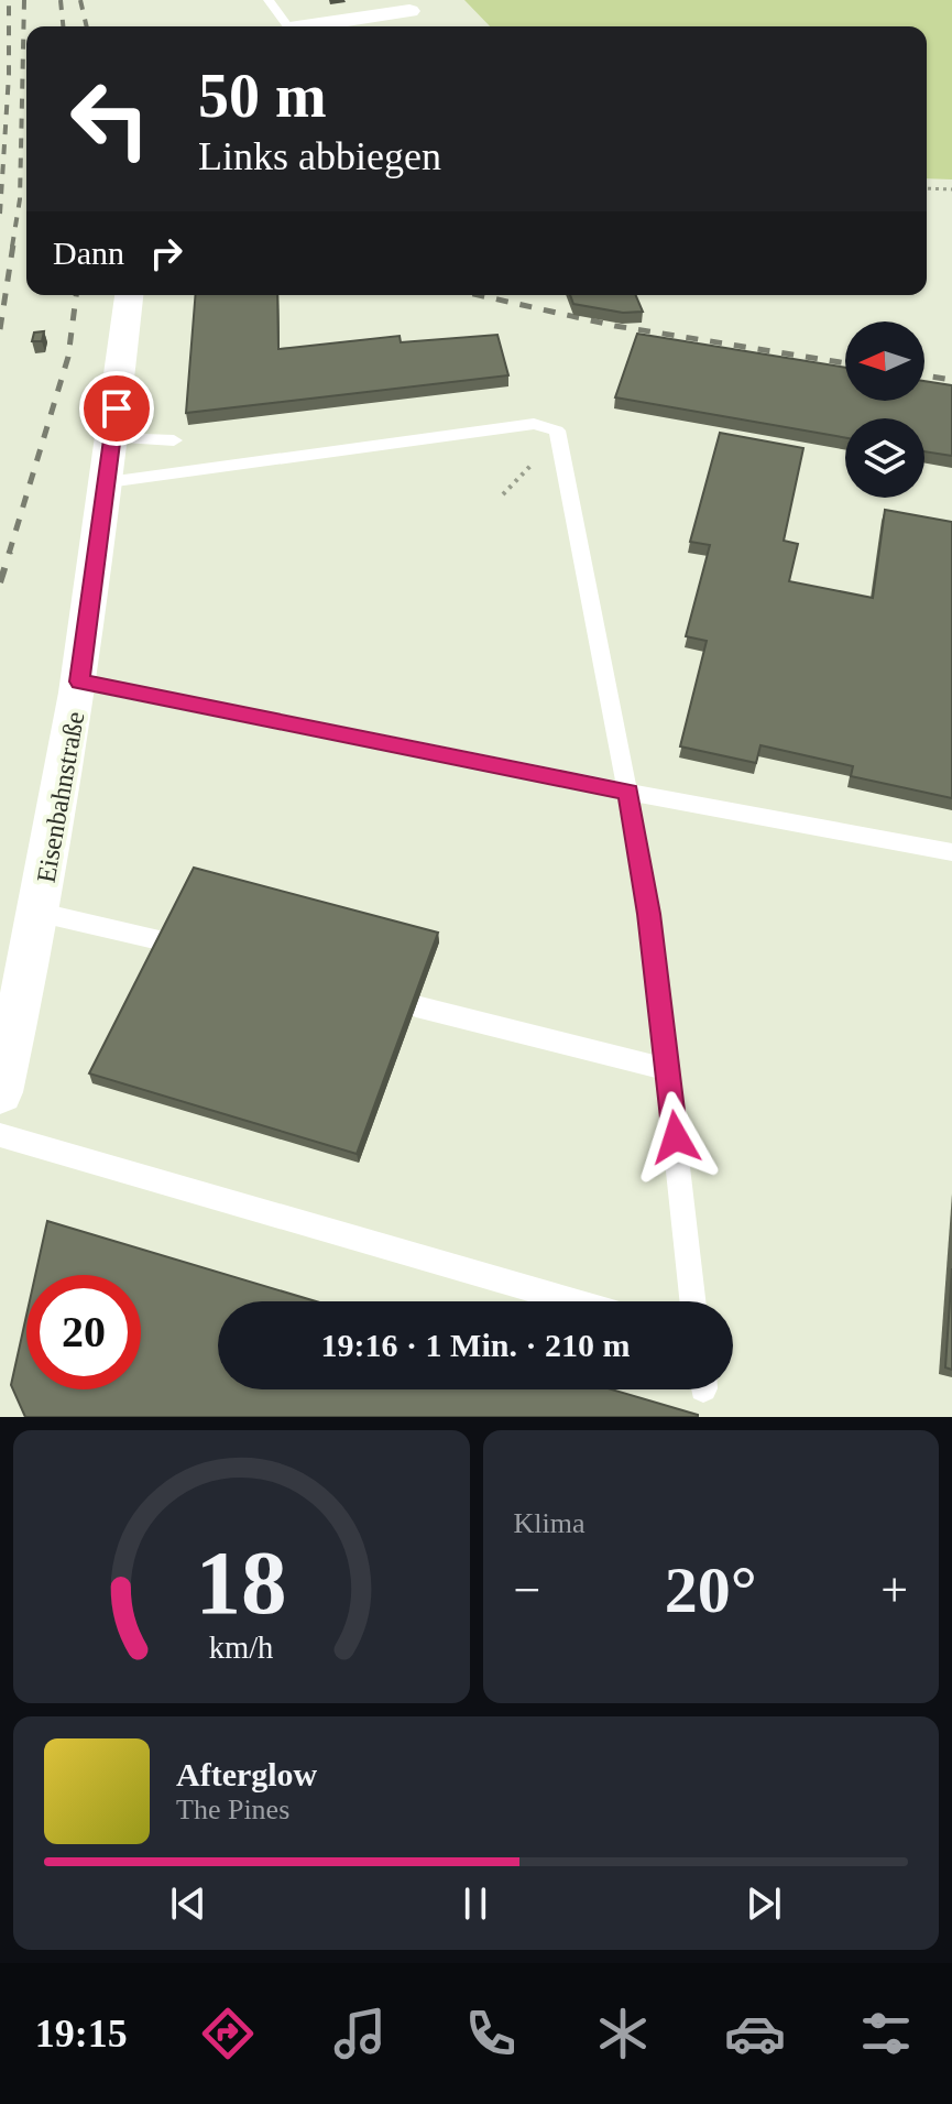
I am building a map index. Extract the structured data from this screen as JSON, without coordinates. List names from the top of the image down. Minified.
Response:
{"streets":{"street":["Eisenbahnstraße"]},"north":"left","page":{"turn":["50 m","Links abbiegen"],"then":"Dann","limit":"20","trip":"19:16 · 1 Min. · 210 m","tile":"Klima","heat":["−","20°","+"],"song":["Afterglow","The Pines"],"tabs":"19:15","gauge":["18","km/h"]}}
